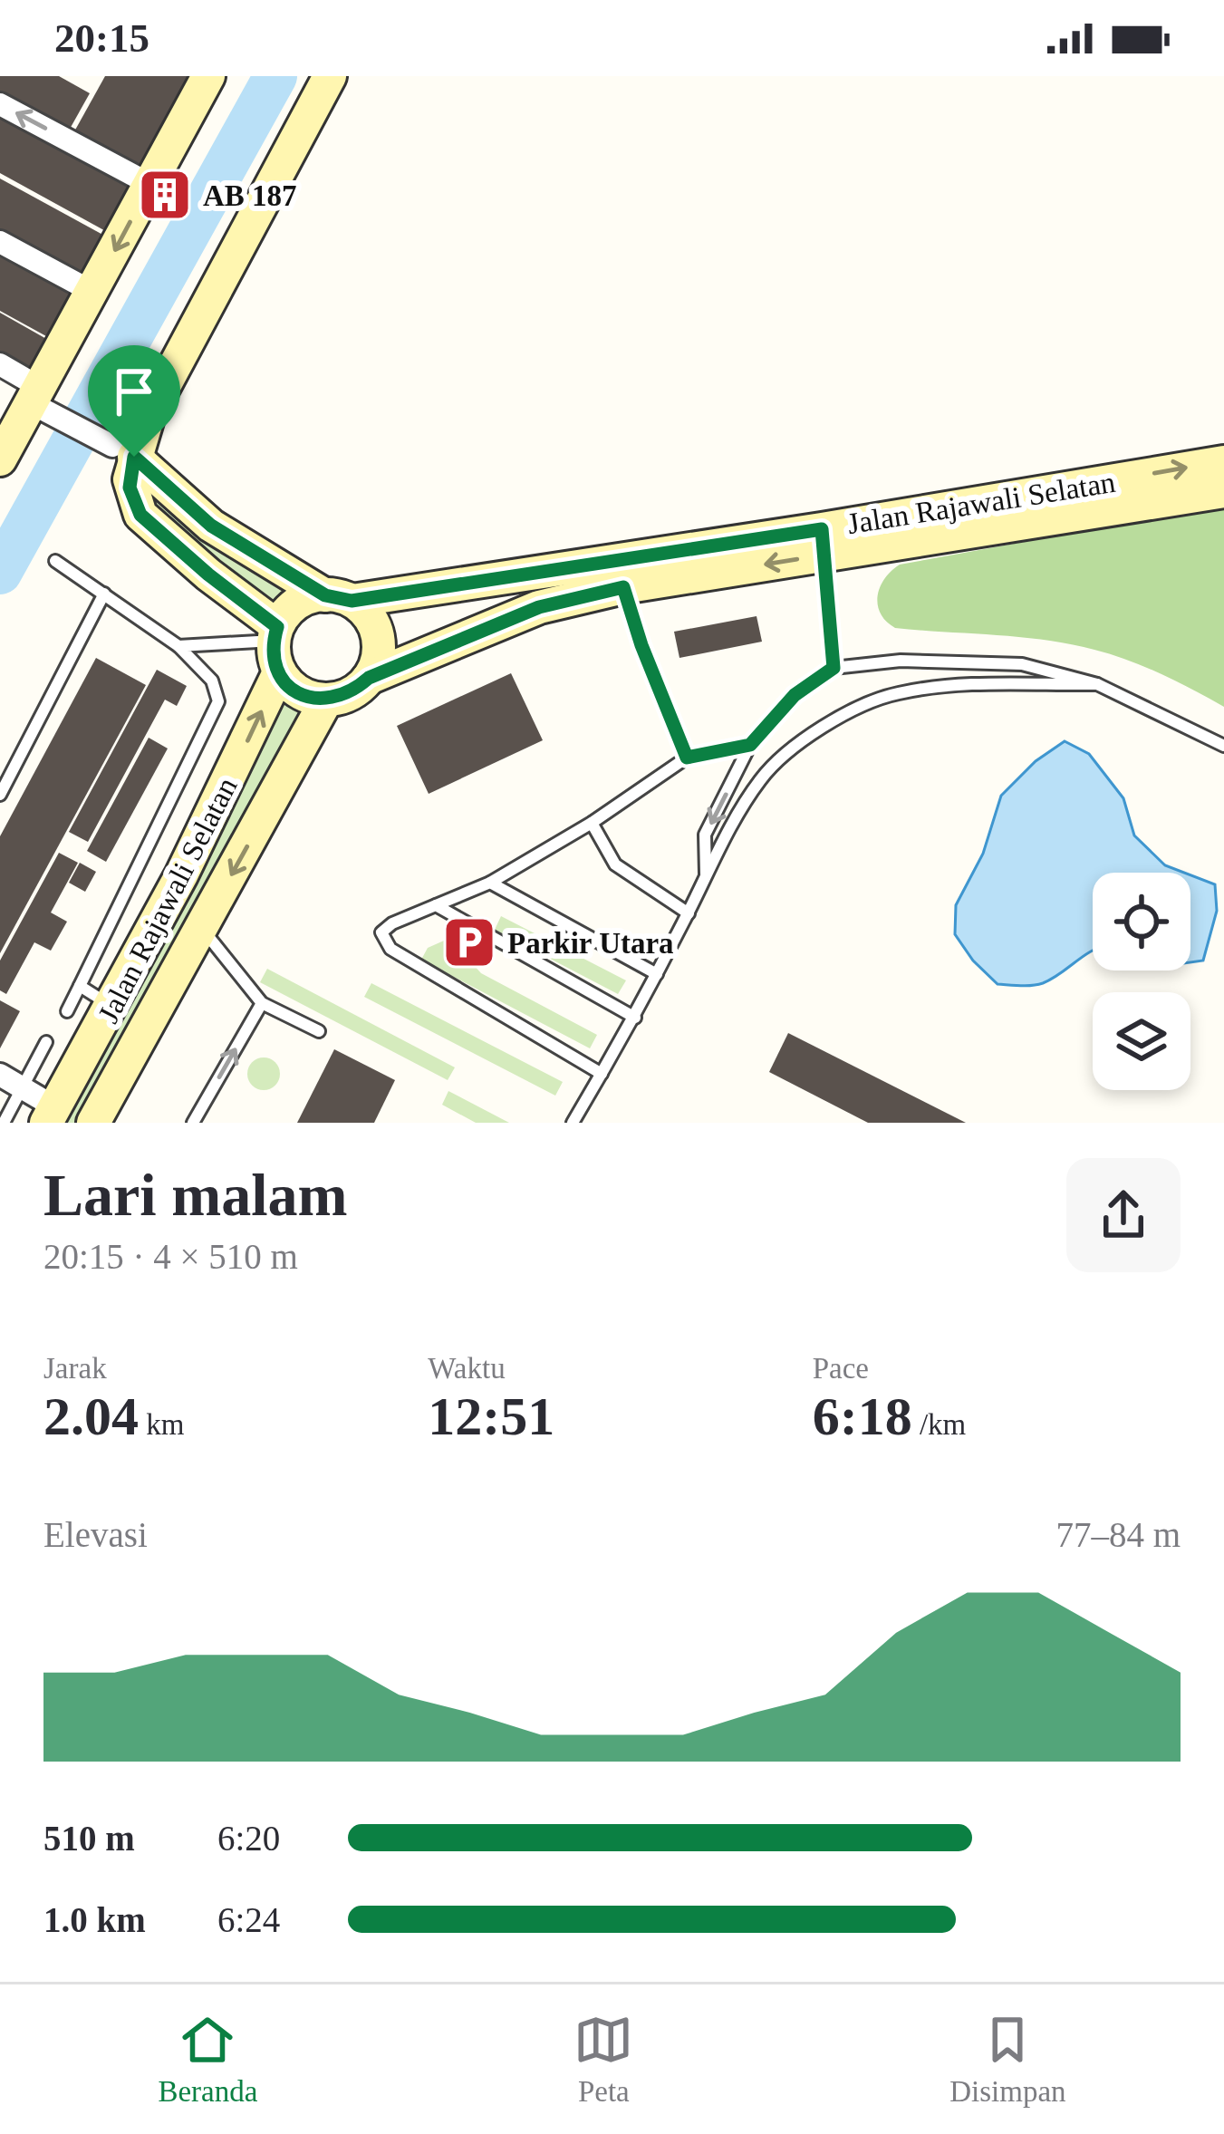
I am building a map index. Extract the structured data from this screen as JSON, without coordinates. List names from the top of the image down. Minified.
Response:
{"streets":{"main road":["Jalan Rajawali Selatan"]},"places":{"building":["AB 187"],"parking":["Parkir Utara"]},"page":{"status":"20:15","heading":["Lari malam","20:15 · 4 × 510 m"],"stats":[["Jarak","2.04 km"],["Waktu","12:51"],["Pace","6:18 /km"]],"chart":["Elevasi","77–84 m"],"list":[{"name":"510 m","note":"6:20"},{"name":"1.0 km","note":"6:24"}],"tabs":["Beranda","Peta","Disimpan"]}}
